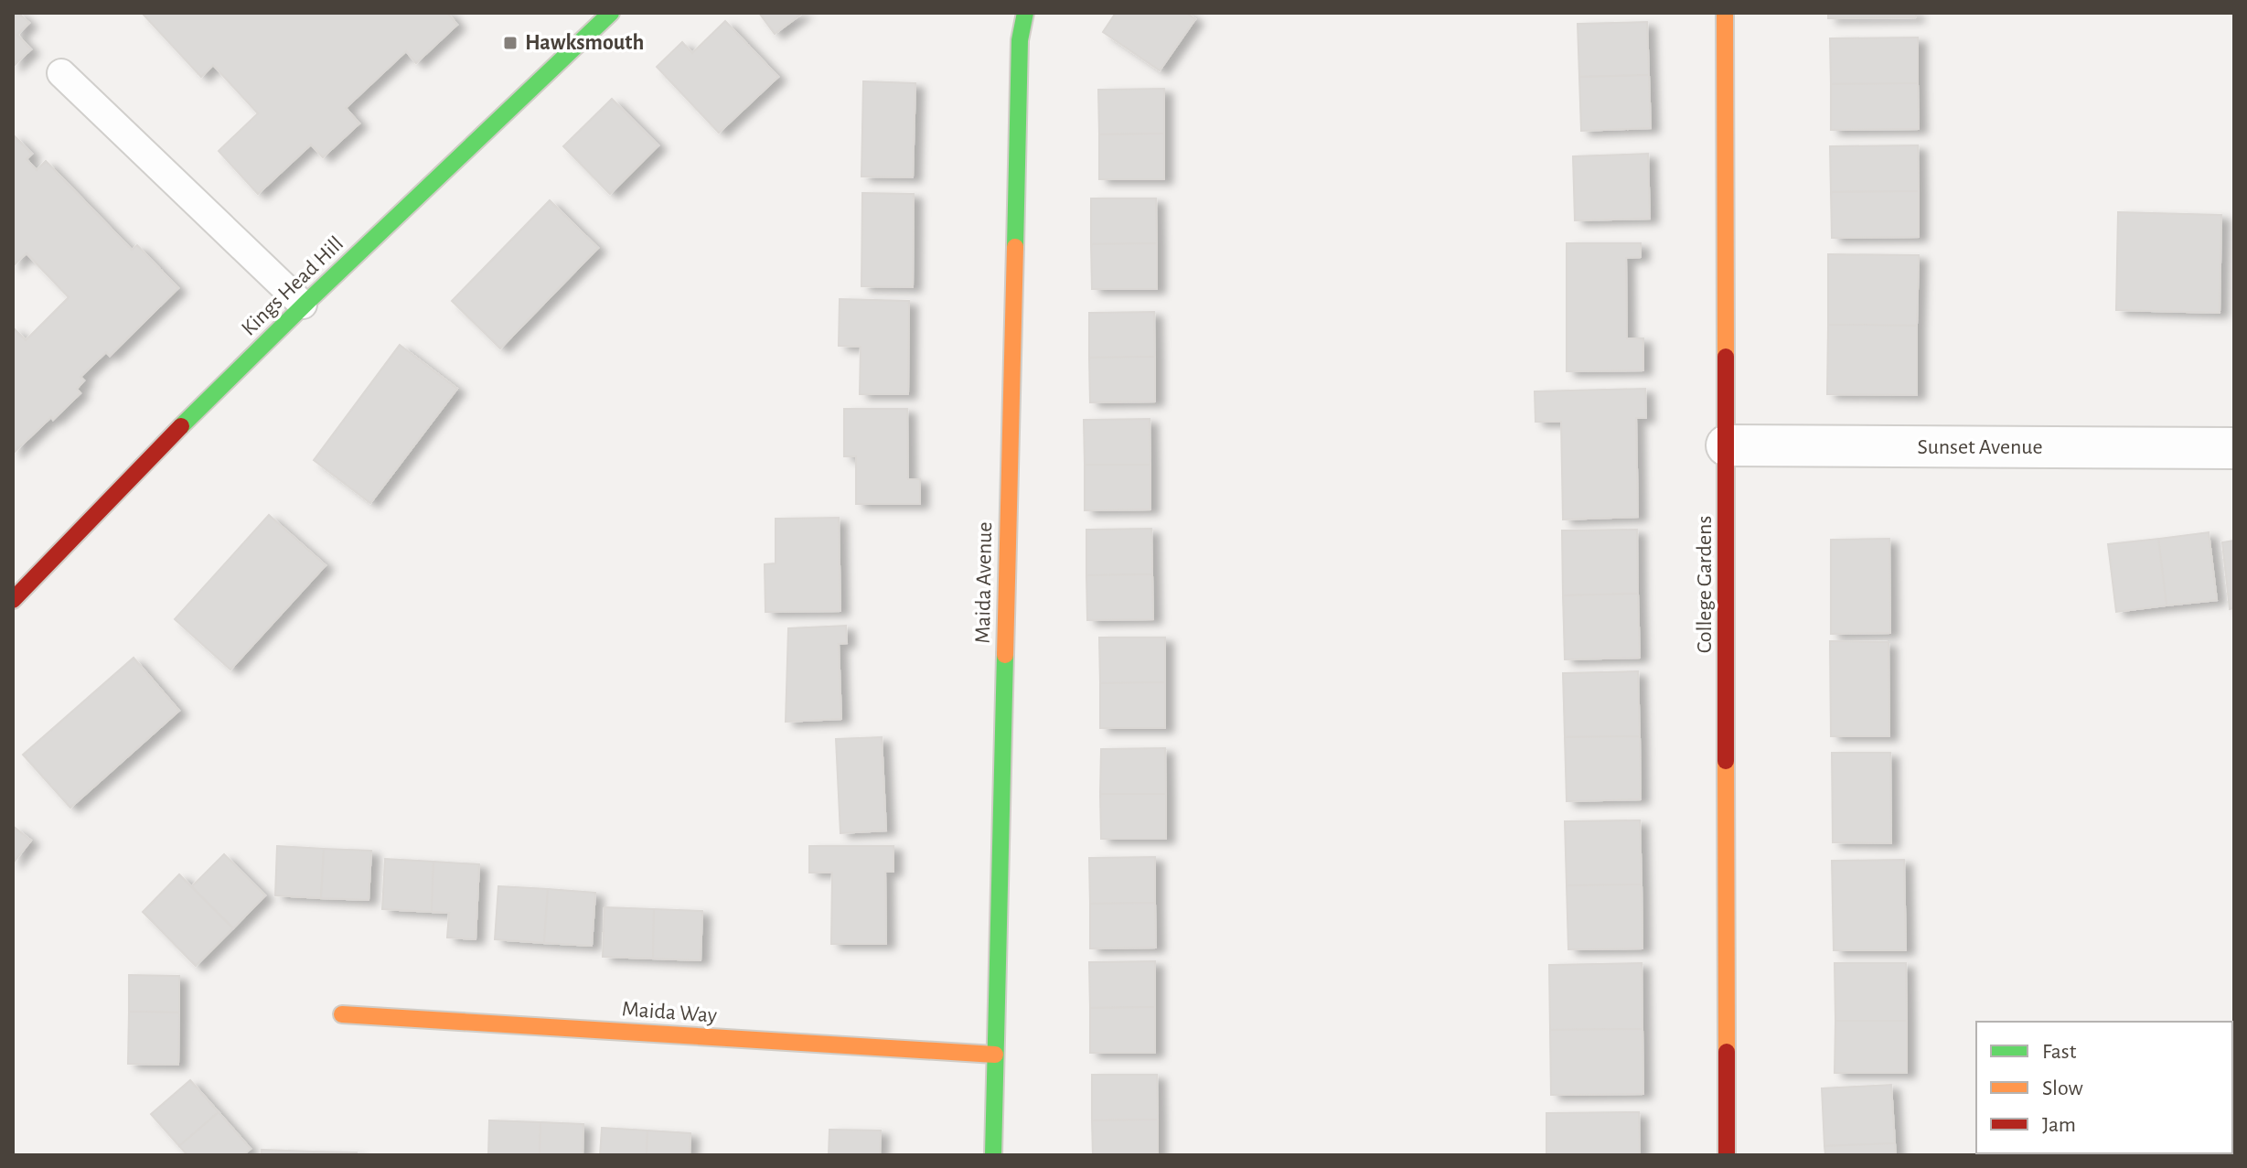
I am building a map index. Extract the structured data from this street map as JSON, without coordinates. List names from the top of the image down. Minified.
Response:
{"streets":{"street":["Kings Head Hill","Sunset Avenue","Maida Avenue","College Gardens","Maida Way"]},"crossings":[["Sunset Avenue","College Gardens"],["Maida Avenue","Maida Way"]],"places":{"transit":["Hawksmouth"]},"legend":["Fast","Slow","Jam"]}
